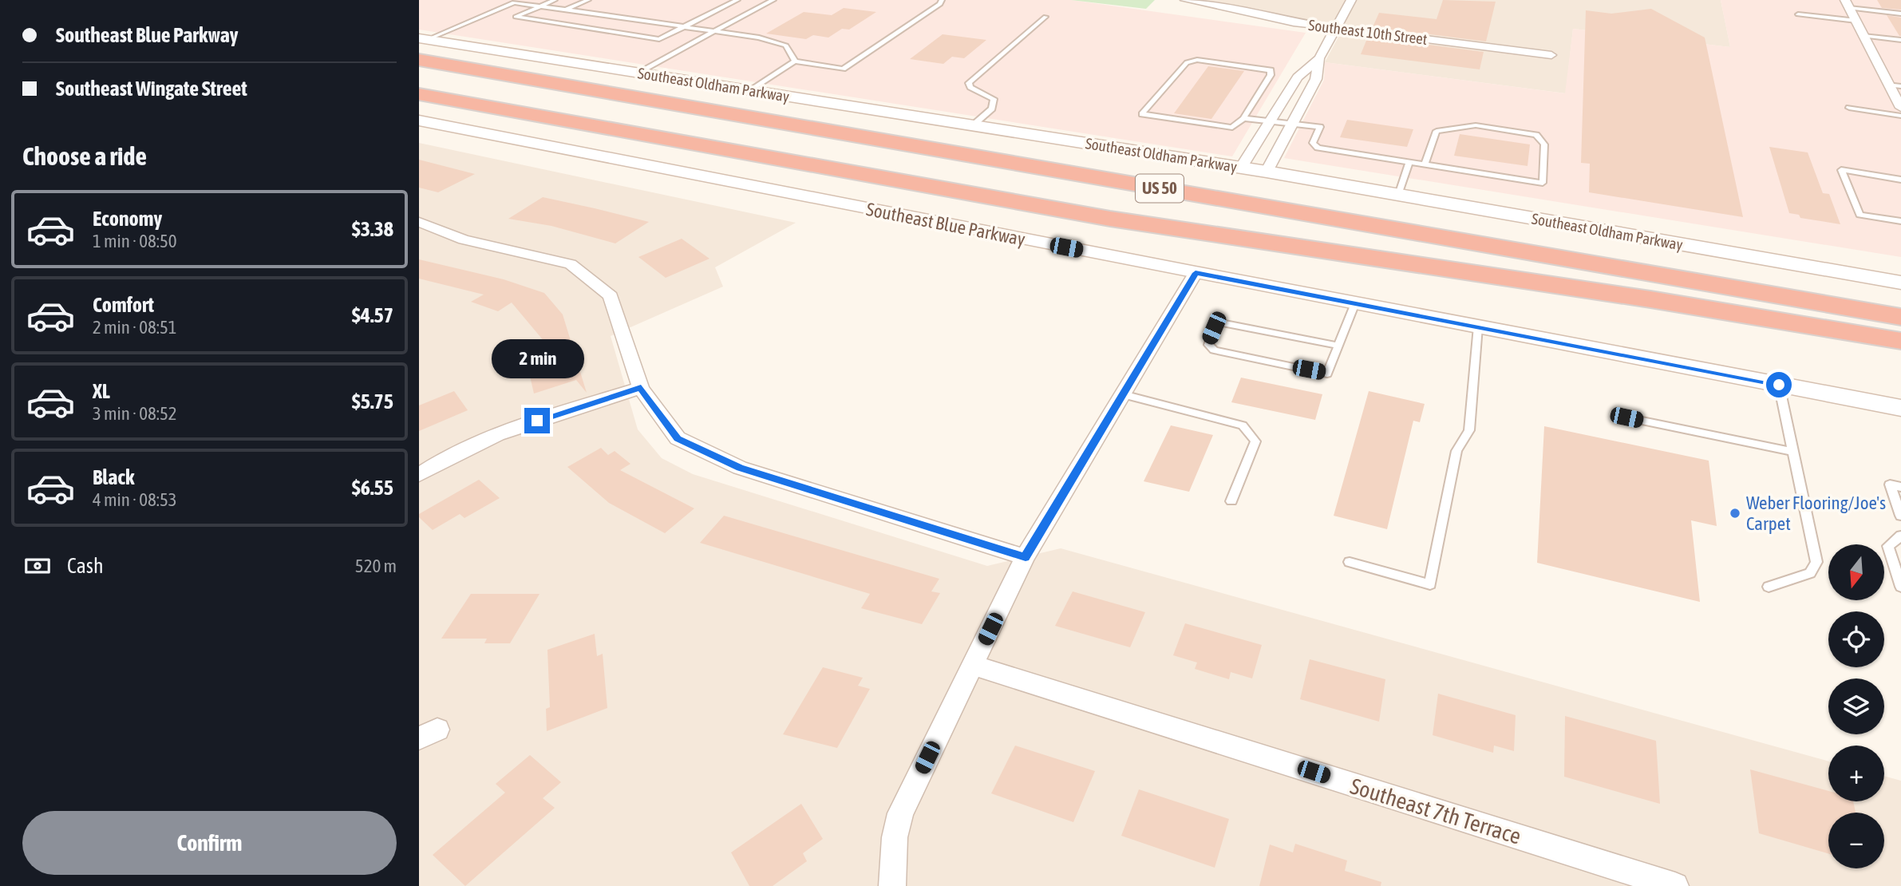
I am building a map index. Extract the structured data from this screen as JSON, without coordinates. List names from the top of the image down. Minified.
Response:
{"streets":{"highway":["US 50"],"street":["Southeast 10th Street","Southeast Oldham Parkway","Southeast Blue Parkway","Southeast 7th Terrace"]},"crossings":[["Southeast Oldham Parkway","US 50"]],"places":["Weber Flooring/Joe's Carpet"],"north":"bottom","page":{"banner":["Southeast Blue Parkway","Southeast Wingate Street"],"heading":"Choose a ride","list":[{"name":"Economy","note":"1 min · 08:50","value":"$3.38"},{"name":"Comfort","note":"2 min · 08:51","value":"$4.57"},{"name":"XL","note":"3 min · 08:52","value":"$5.75"},{"name":"Black","note":"4 min · 08:53","value":"$6.55"}],"bubble":"2 min","pay":["Cash","520 m"],"map_buttons":["+","−"],"buttons":"Confirm"}}
